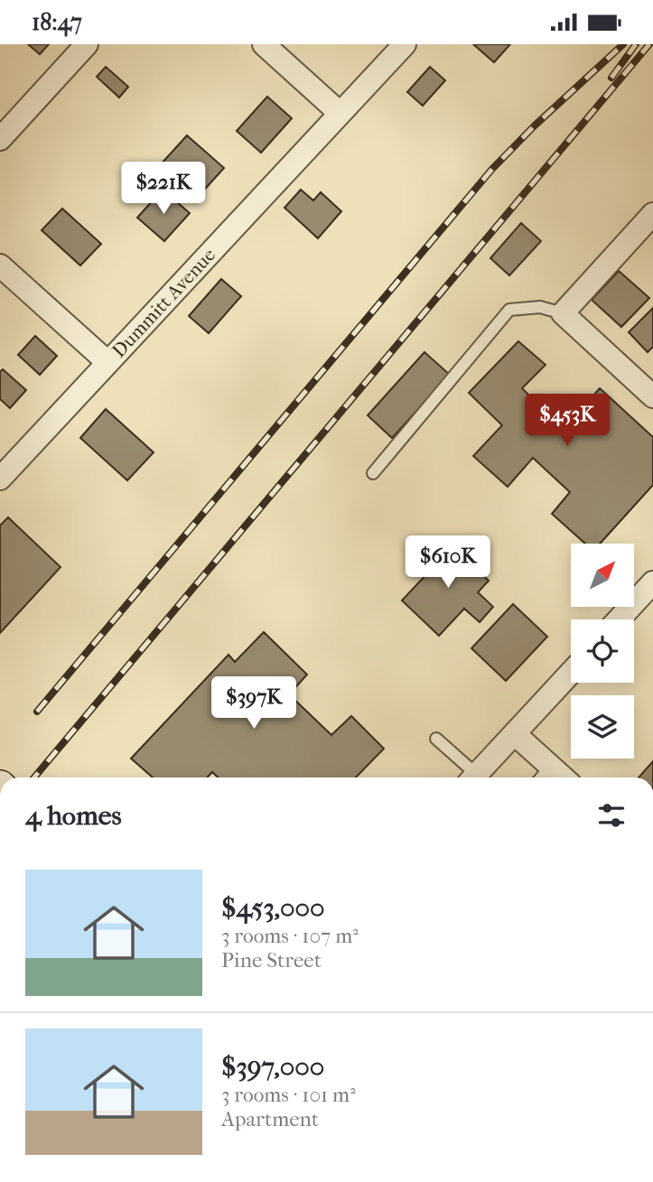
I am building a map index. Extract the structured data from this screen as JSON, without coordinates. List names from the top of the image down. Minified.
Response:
{"streets":{"street":["Dummitt Avenue"]},"north":"top right","page":{"status":"18:47","price":["$221K","$453K","$610K","$397K"],"heading":"4 homes","list":[{"name":"$453,000","note":"3 rooms · 107 m² · Pine Street"},{"name":"$397,000","note":"3 rooms · 101 m² · Apartment"}]}}
